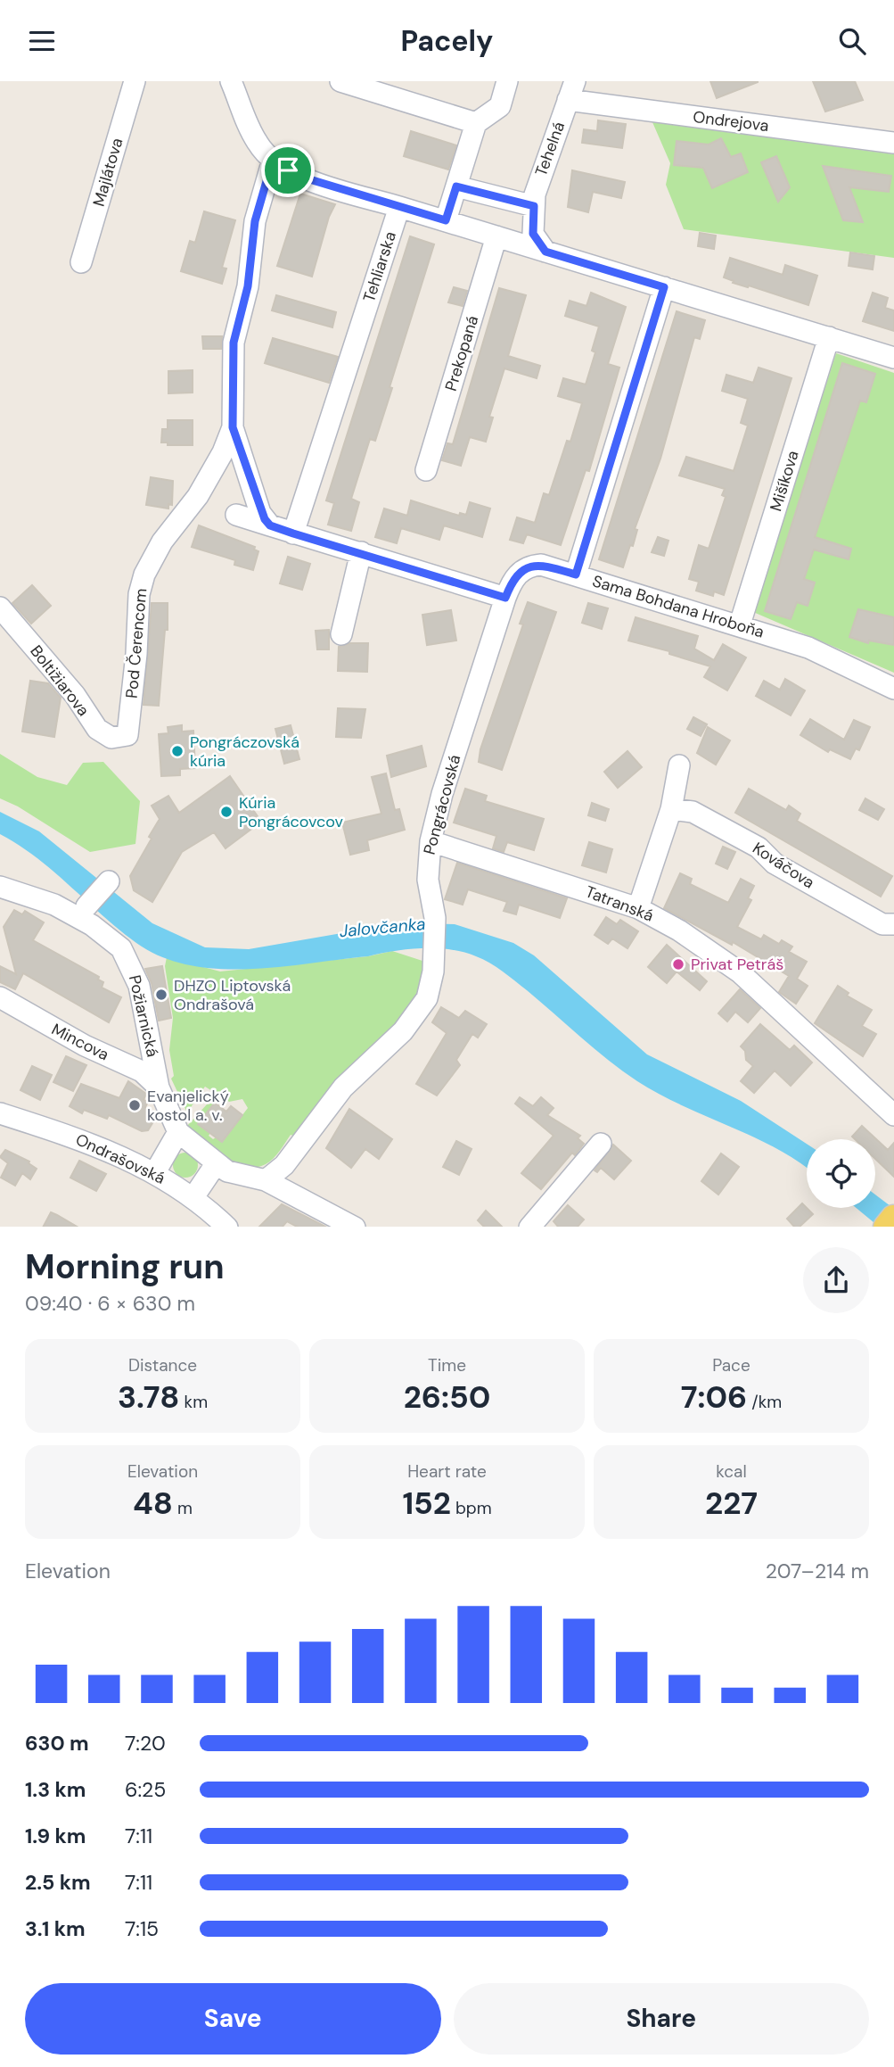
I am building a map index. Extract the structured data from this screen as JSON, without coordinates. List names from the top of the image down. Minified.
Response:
{"streets":{"street":["Ondrejova","Tehelná","Majlátova","Tehliarska","Prekopaná","Mišíkova","Sama Bohdana Hroboňa","Pod Čerencom","Boltižiarova","Pongrácovská","Kováčova","Tatranská","Požiarnická","Mincova","Ondrašovská"]},"crossings":[["Ondrejova","Tehelná"],["Mišíkova","Sama Bohdana Hroboňa"],["Sama Bohdana Hroboňa","Pongrácovská"],["Pod Čerencom","Boltižiarova"],["Pongrácovská","Tatranská"],["Pongrácovská","Požiarnická"],["Požiarnická","Mincova"]],"water":["Jalovčanka"],"places":["Pongráczovská kúria","Kúria Pongrácovcov","Privat Petráš","DHZO Liptovská Ondrašová","Evanjelický kostol a. v."],"page":{"header":"Pacely","heading":["Morning run","09:40 · 6 × 630 m"],"stats":[["Distance","3.78 km"],["Time","26:50"],["Pace","7:06 /km"],["Elevation","48 m"],["Heart rate","152 bpm"],["kcal","227"]],"chart":["Elevation","207–214 m"],"list":[{"name":"630 m","note":"7:20"},{"name":"1.3 km","note":"6:25"},{"name":"1.9 km","note":"7:11"},{"name":"2.5 km","note":"7:11"},{"name":"3.1 km","note":"7:15"}],"buttons":["Save","Share"]}}
